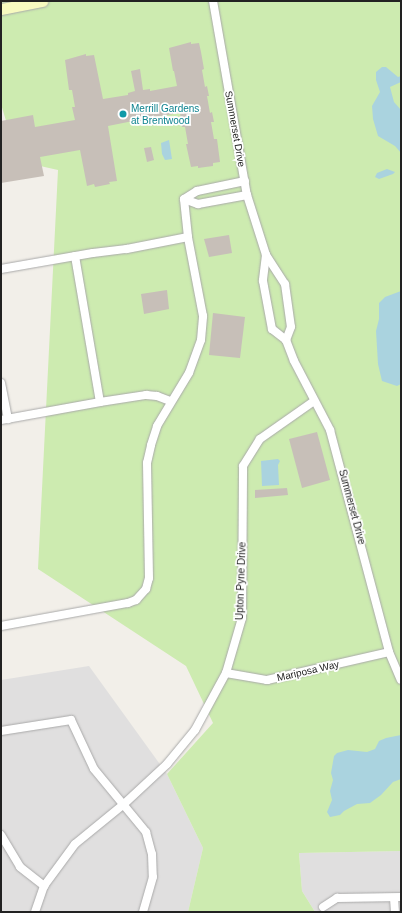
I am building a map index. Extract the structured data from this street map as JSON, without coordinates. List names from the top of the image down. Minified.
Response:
{"streets":{"street":["Summerset Drive","Upton Pyne Drive","Mariposa Way"]},"crossings":[["Summerset Drive","Upton Pyne Drive"],["Summerset Drive","Mariposa Way"],["Upton Pyne Drive","Mariposa Way"]],"places":["Merrill Gardens at Brentwood"]}
